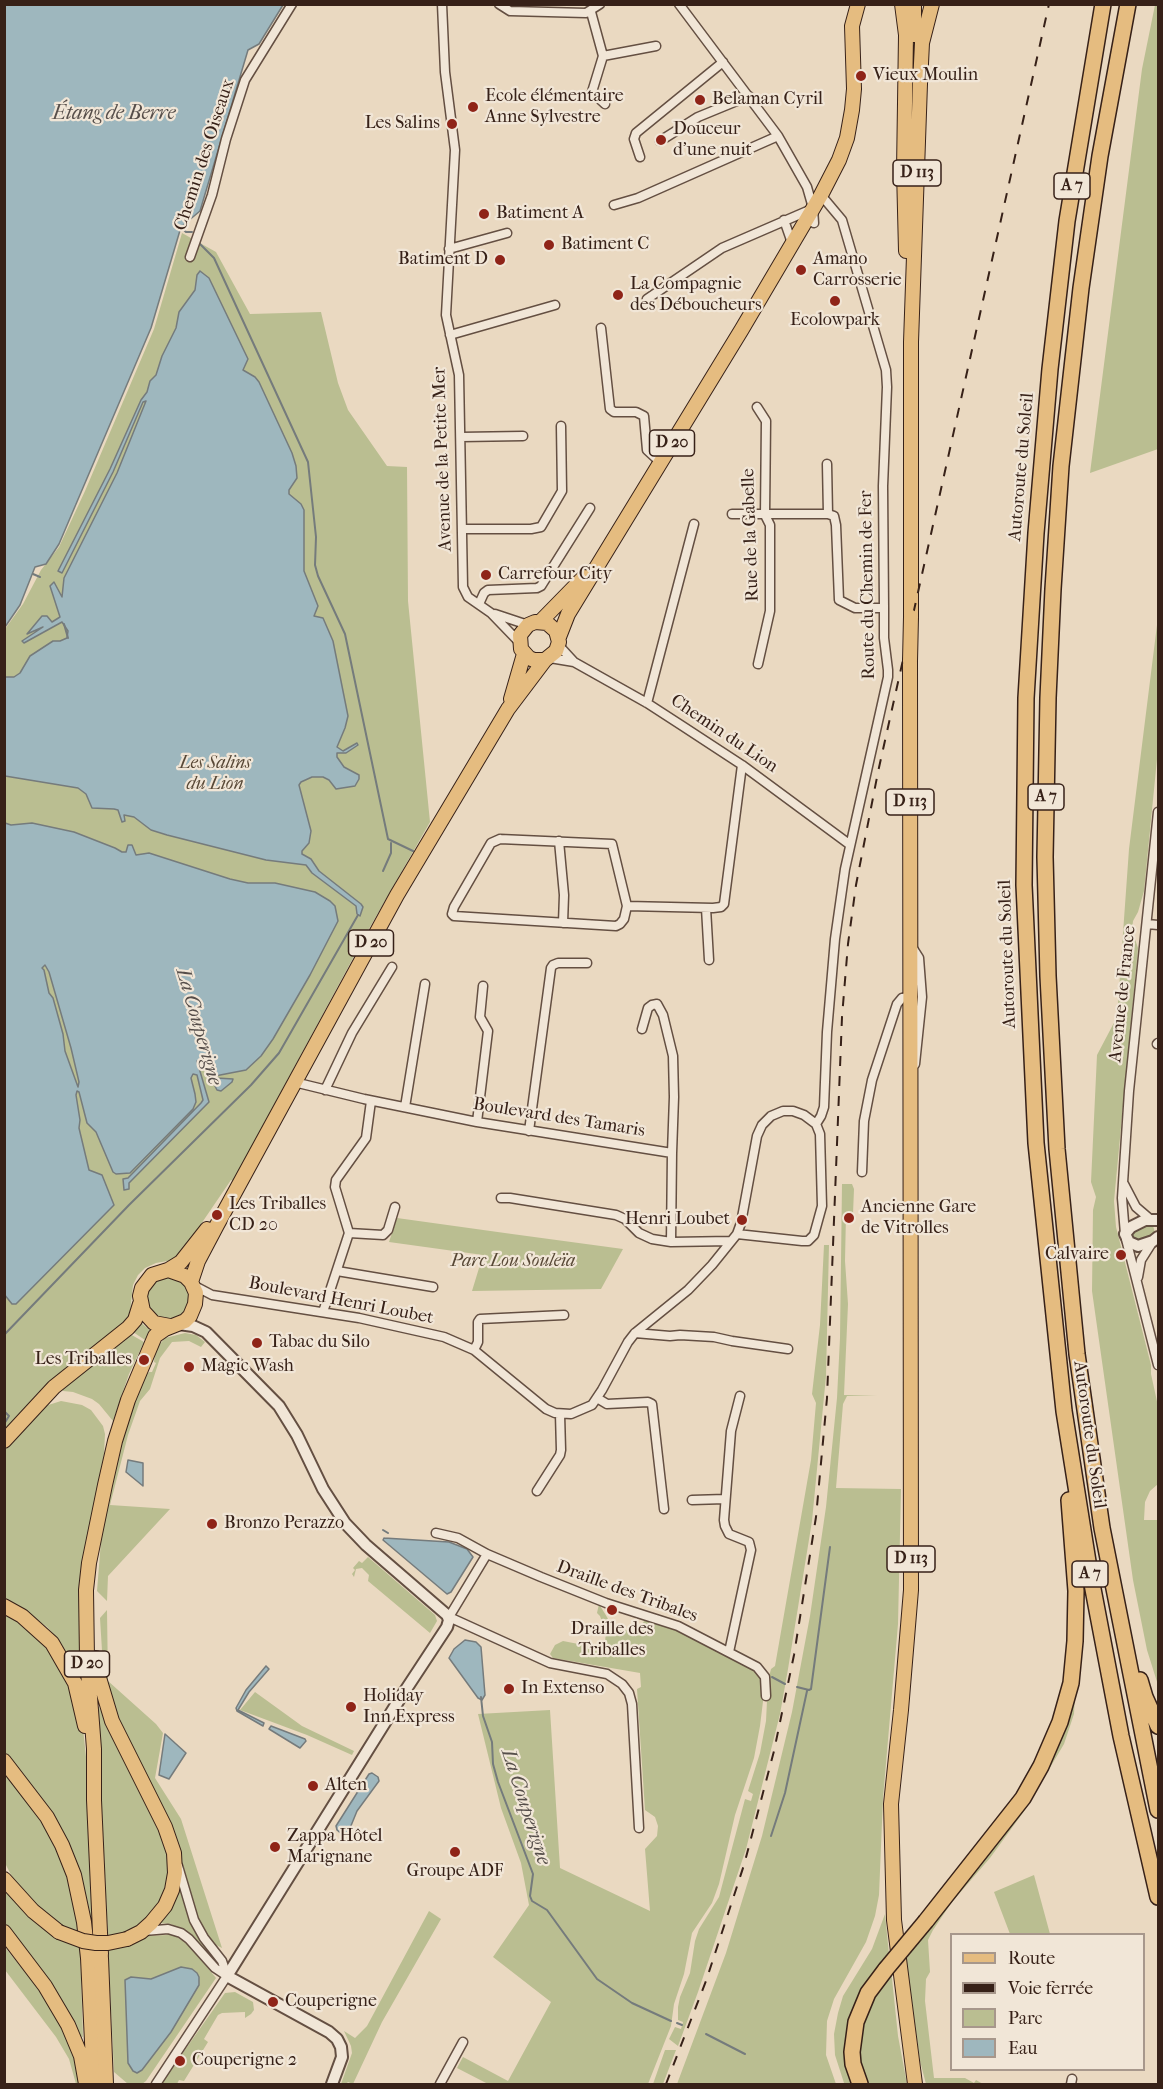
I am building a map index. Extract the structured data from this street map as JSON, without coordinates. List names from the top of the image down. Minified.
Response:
{"streets":{"highway":["A 7","Autoroute du Soleil"],"main road":["D 113","D 20"],"street":["Chemin des Oiseaux","Avenue de la Petite Mer","Rue de la Gabelle","Route du Chemin de Fer","Chemin du Lion","Avenue de France","Boulevard des Tamaris","Boulevard Henri Loubet","Draille des Tribales"]},"crossings":[["D 20","Avenue de la Petite Mer"],["D 20","Route du Chemin de Fer"],["D 20","Chemin du Lion"],["D 20","Boulevard des Tamaris"],["D 20","Boulevard Henri Loubet"],["Avenue de la Petite Mer","Chemin du Lion"],["Route du Chemin de Fer","Chemin du Lion"]],"water":["Étang de Berre","La Couperigne"],"parks":["Les Salins du Lion","Parc Lou Souleïa"],"places":["Vieux Moulin","Belaman Cyril","Ecole élémentaire Anne Sylvestre","Les Salins","Douceur d’une nuit","Batiment A","Batiment C","Batiment D","Amano Carrosserie","La Compagnie des Déboucheurs","Ecolowpark","Carrefour City","Les Triballes CD 20","Ancienne Gare de Vitrolles","Henri Loubet","Calvaire","Tabac du Silo","Les Triballes","Magic Wash","Bronzo Perazzo","Draille des Triballes","In Extenso","Holiday Inn Express","Alten","Zappa Hôtel Marignane","Groupe ADF","Couperigne","Couperigne 2"],"legend":["Route","Voie ferrée","Parc","Eau"]}
